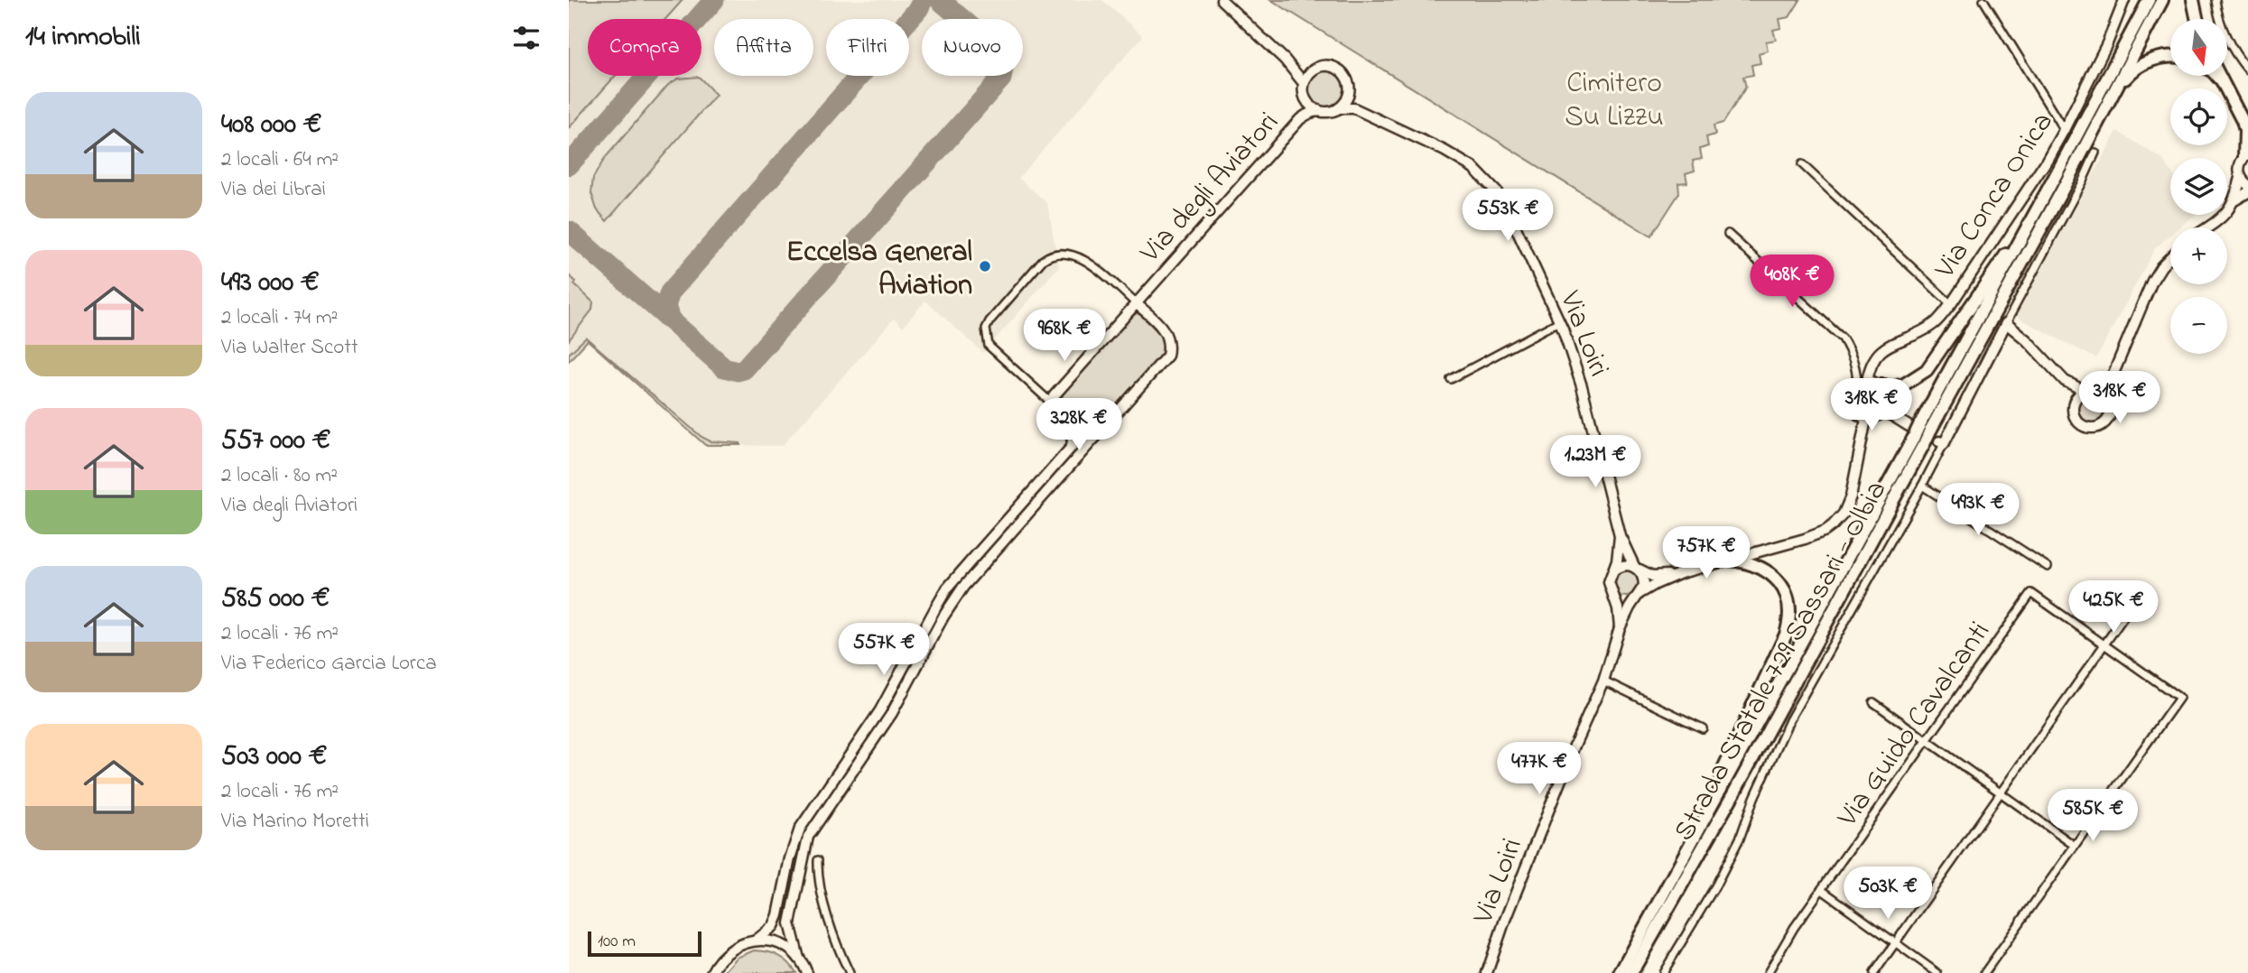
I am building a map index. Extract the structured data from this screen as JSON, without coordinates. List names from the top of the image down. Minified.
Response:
{"streets":{"highway":["Strada Statale 729 Sassari - Olbia"],"street":["Via degli Aviatori","Via Conca Onica","Via Loiri","Via Guido Cavalcanti"]},"crossings":[["Via degli Aviatori","Via Loiri"]],"parks":["Cimitero Su Lizzu"],"places":["Eccelsa General Aviation"],"scale_bar":"100 m","north":"bottom","page":{"heading":"14 immobili","map_buttons":["+","−"],"chip":["Compra","Affitta","Filtri","Nuovo"],"list":[{"name":"408 000 €","note":"2 locali · 64 m² · Via dei Librai"},{"name":"493 000 €","note":"2 locali · 74 m² · Via Walter Scott"},{"name":"557 000 €","note":"2 locali · 80 m² · Via degli Aviatori"},{"name":"585 000 €","note":"2 locali · 76 m² · Via Federico Garcia Lorca"},{"name":"503 000 €","note":"2 locali · 76 m² · Via Marino Moretti"}],"price":["553K €","408K €","968K €","318K €","318K €","328K €","1.23M €","493K €","757K €","425K €","557K €","477K €","585K €","503K €"],"scale":"100 m"}}
